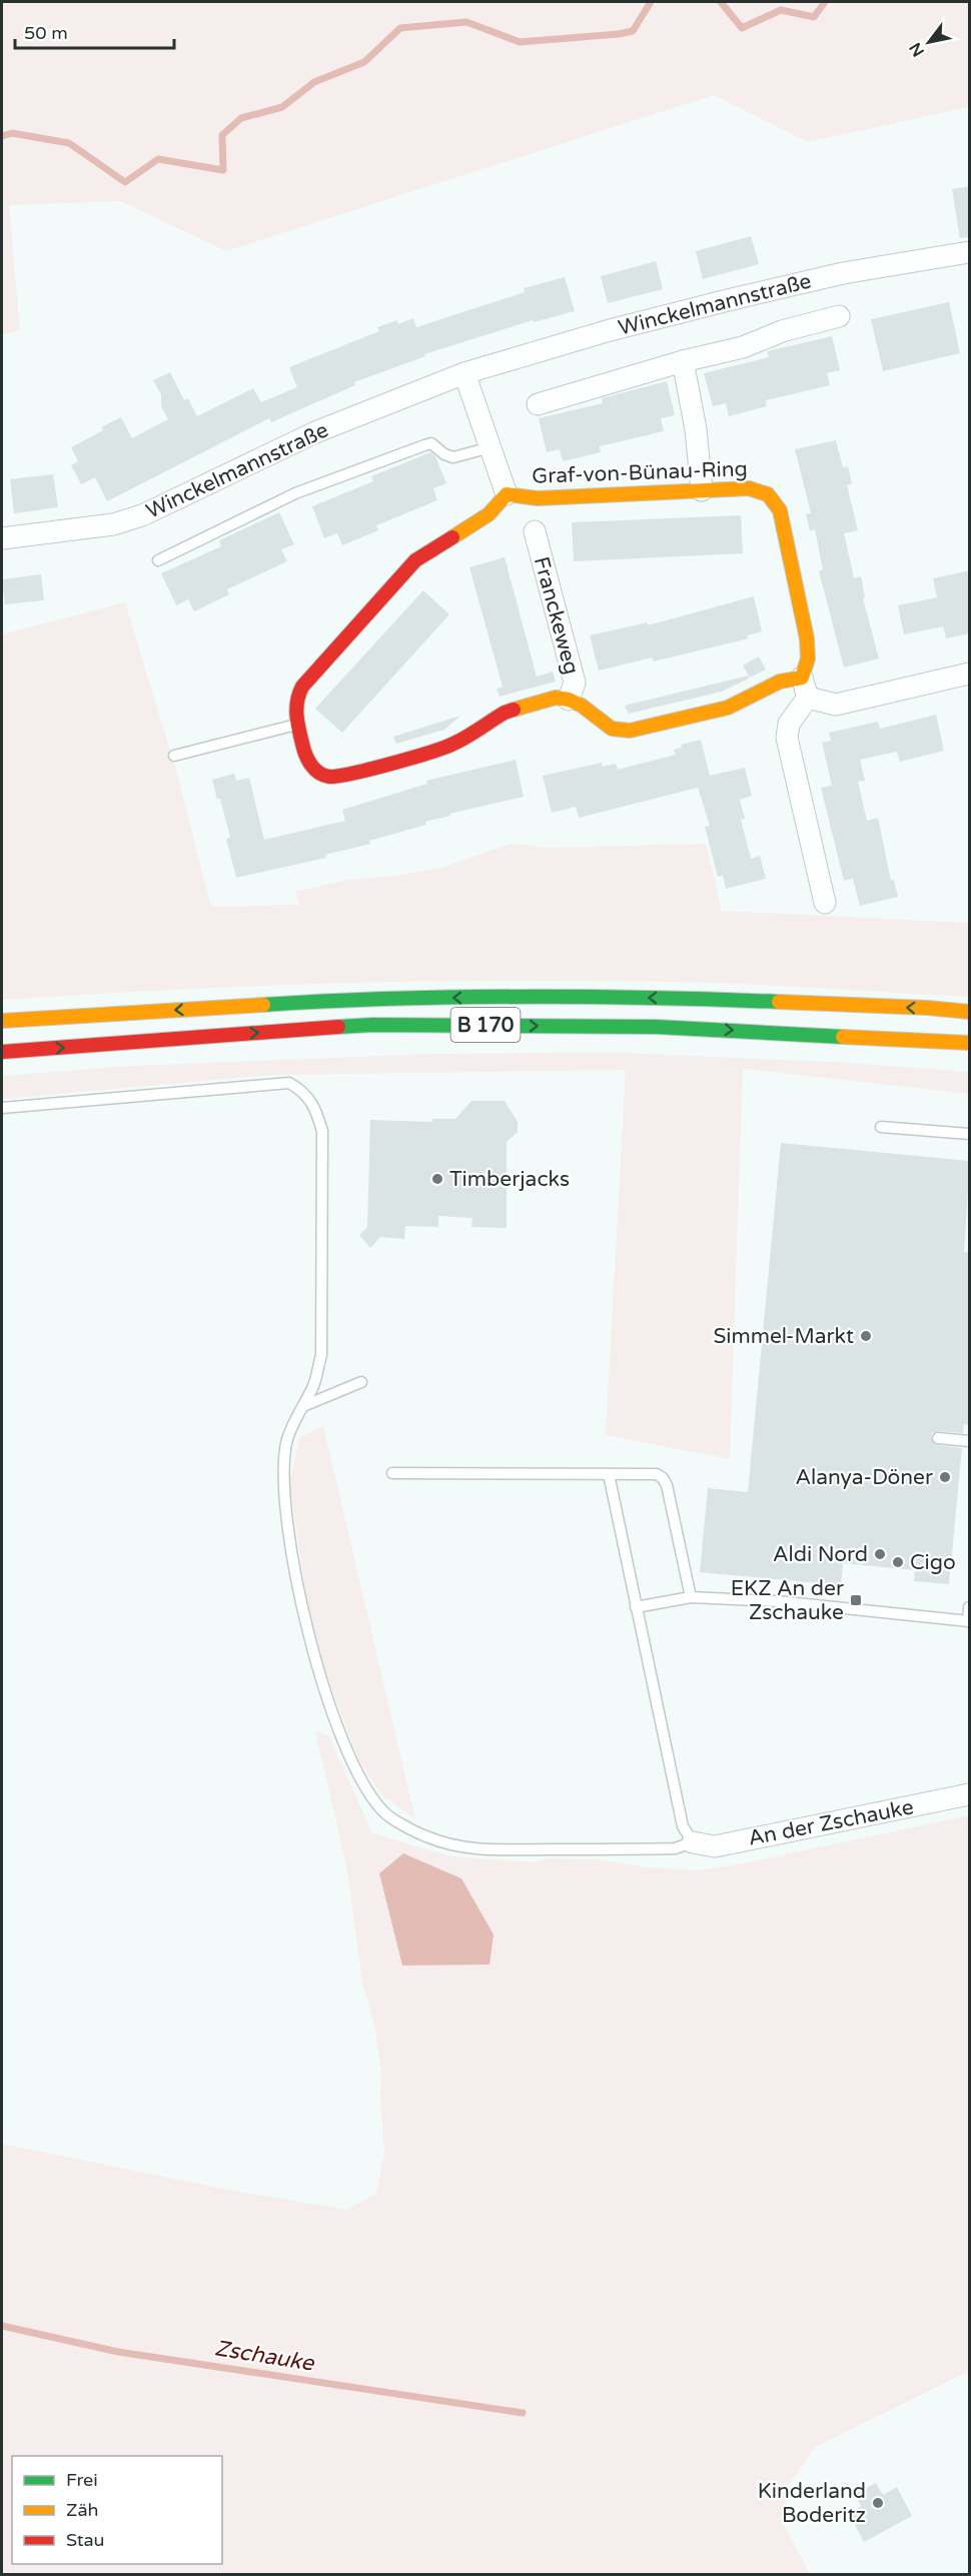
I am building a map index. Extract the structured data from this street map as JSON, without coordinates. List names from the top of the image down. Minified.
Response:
{"streets":{"main road":["Graf-von-Bünau-Ring","B 170"],"street":["Winckelmannstraße","Franckeweg","An der Zschauke"]},"crossings":[["Graf-von-Bünau-Ring","Franckeweg"]],"water":["Zschauke"],"places":{"other":["Timberjacks","Simmel-Markt","Alanya-Döner","Aldi Nord","Cigo","Kinderland Boderitz"],"transit":["EKZ An der Zschauke"]},"legend":["Frei","Zäh","Stau"],"scale_bar":"50 m","north":"bottom left"}
